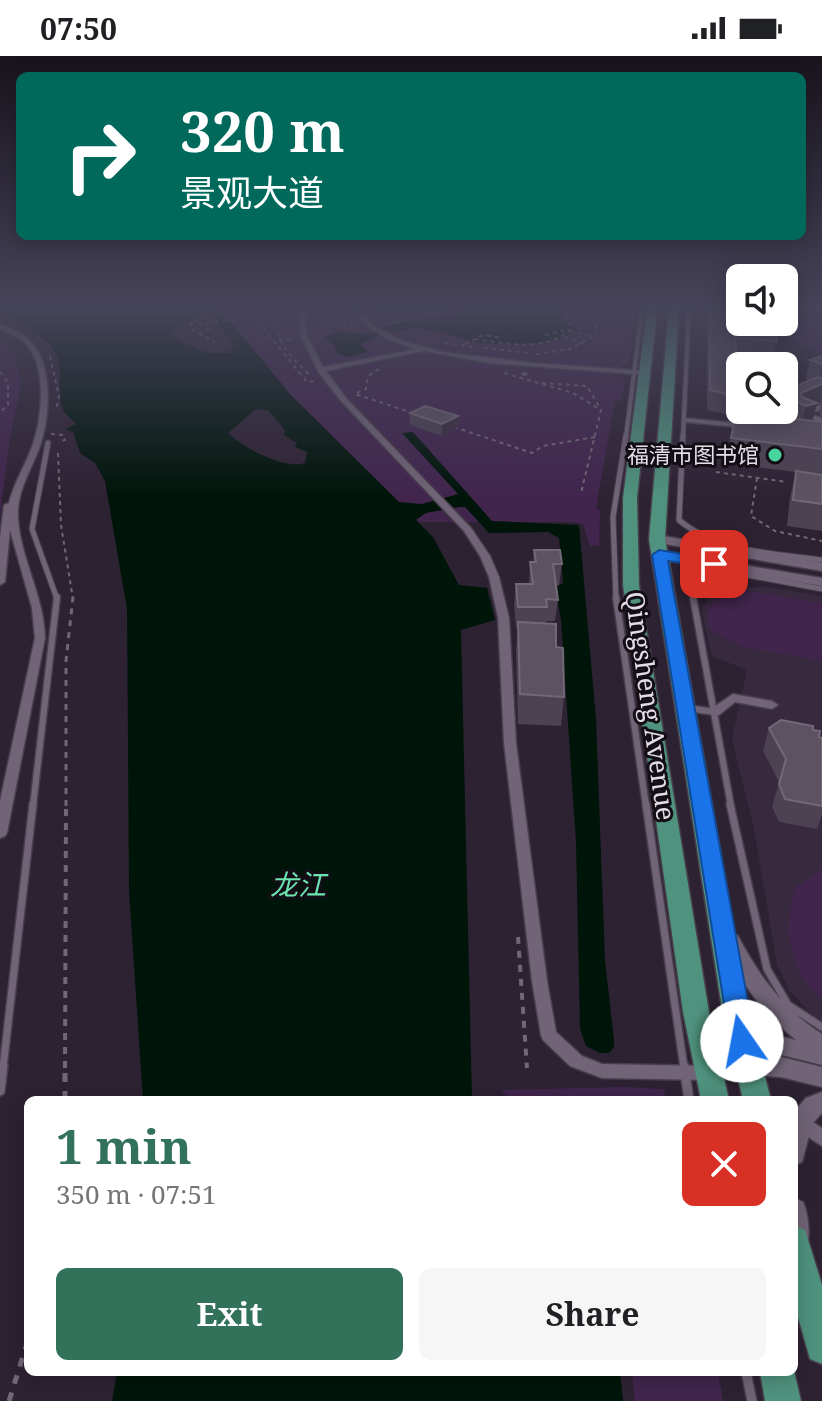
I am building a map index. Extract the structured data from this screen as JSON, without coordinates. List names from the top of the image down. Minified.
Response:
{"streets":{"main road":["Qingsheng Avenue"]},"water":["龙江"],"places":["福清市图书馆"],"page":{"status":"07:50","turn":["320 m","景观大道"],"heading":["1 min","350 m · 07:51"],"buttons":["Exit","Share"]}}
